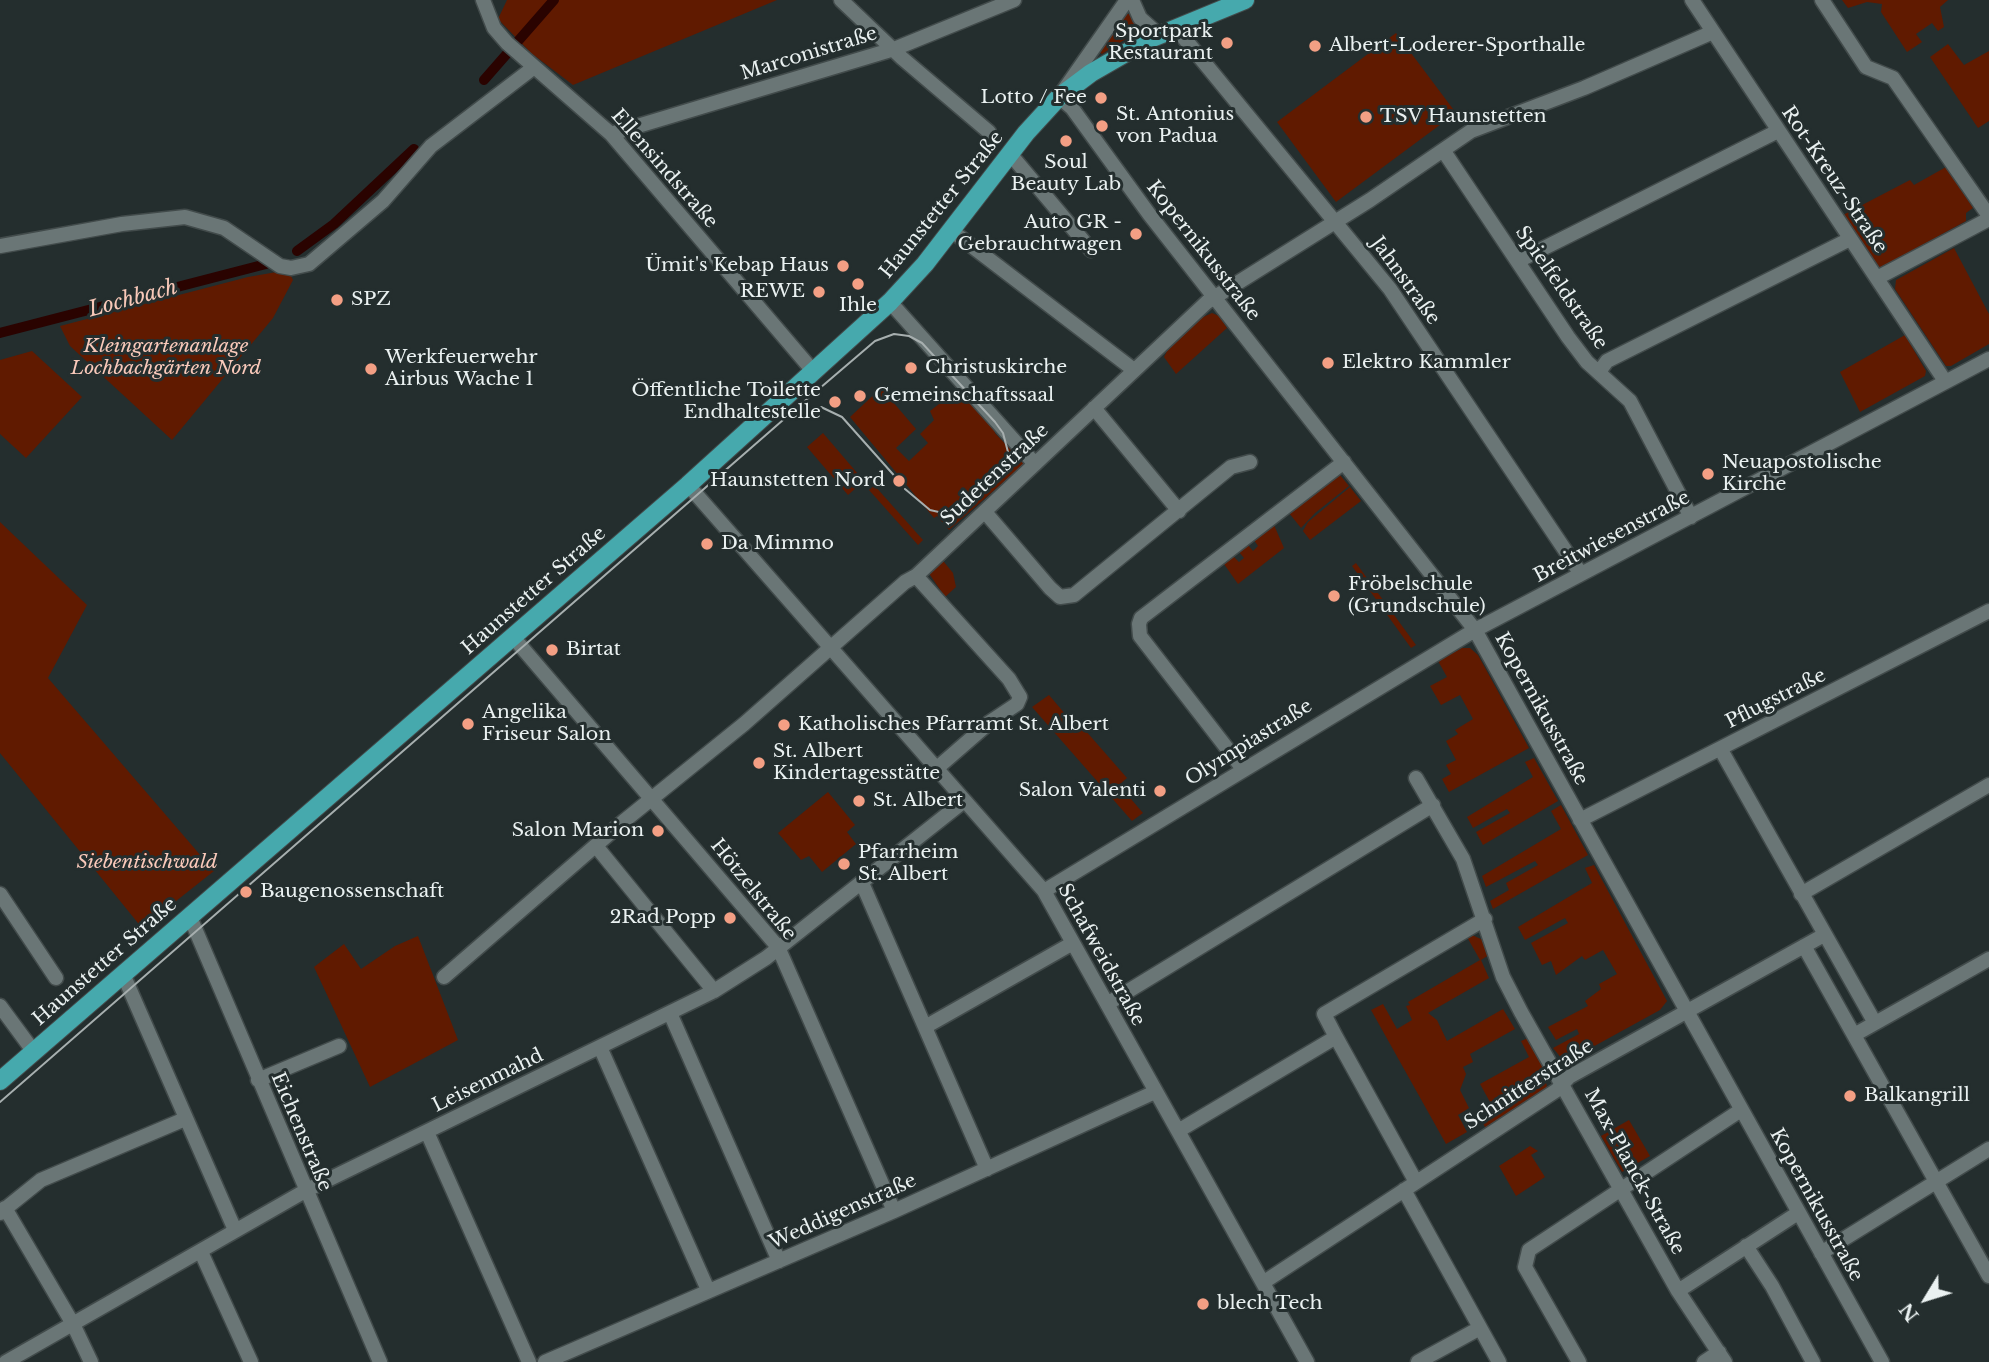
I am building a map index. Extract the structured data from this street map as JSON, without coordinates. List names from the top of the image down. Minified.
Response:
{"streets":{"main road":["Haunstetter Straße"],"street":["Marconistraße","Ellensindstraße","Rot-Kreuz-Straße","Kopernikusstraße","Jahnstraße","Spielfeldstraße","Sudetenstraße","Breitwiesenstraße","Pflugstraße","Olympiastraße","Hötzelstraße","Schafweidstraße","Leisenmahd","Schnitterstraße","Eichenstraße","Max-Planck-Straße","Weddigenstraße"]},"crossings":[["Marconistraße","Ellensindstraße"],["Ellensindstraße","Haunstetter Straße"],["Rot-Kreuz-Straße","Sudetenstraße"],["Rot-Kreuz-Straße","Breitwiesenstraße"],["Haunstetter Straße","Kopernikusstraße"],["Haunstetter Straße","Jahnstraße"],["Haunstetter Straße","Hötzelstraße"],["Haunstetter Straße","Schafweidstraße"],["Haunstetter Straße","Eichenstraße"],["Kopernikusstraße","Sudetenstraße"],["Kopernikusstraße","Breitwiesenstraße"],["Kopernikusstraße","Pflugstraße"],["Kopernikusstraße","Olympiastraße"],["Kopernikusstraße","Schnitterstraße"],["Jahnstraße","Sudetenstraße"],["Jahnstraße","Breitwiesenstraße"],["Spielfeldstraße","Sudetenstraße"],["Spielfeldstraße","Breitwiesenstraße"],["Sudetenstraße","Hötzelstraße"],["Sudetenstraße","Schafweidstraße"],["Breitwiesenstraße","Olympiastraße"],["Olympiastraße","Schafweidstraße"],["Hötzelstraße","Leisenmahd"],["Hötzelstraße","Weddigenstraße"],["Schafweidstraße","Leisenmahd"],["Schafweidstraße","Schnitterstraße"],["Schafweidstraße","Weddigenstraße"],["Leisenmahd","Eichenstraße"],["Schnitterstraße","Max-Planck-Straße"]],"water":["Lochbach"],"parks":["Kleingartenanlage Lochbachgärten Nord","Siebentischwald"],"places":["Sportpark Restaurant","Albert-Loderer-Sporthalle","Lotto / Fee","TSV Haunstetten","St. Antonius von Padua","Soul Beauty Lab","Auto GR - Gebrauchtwagen","Ümit's Kebap Haus","Ihle","REWE","SPZ","Elektro Kammler","Christuskirche","Werkfeuerwehr Airbus Wache 1","Gemeinschaftssaal","Öffentliche Toilette Endhaltestelle","Neuapostolische Kirche","Haunstetten Nord","Da Mimmo","Fröbelschule (Grundschule)","Birtat","Angelika Friseur Salon","Katholisches Pfarramt St. Albert","St. Albert Kindertagesstätte","Salon Valenti","St. Albert","Salon Marion","Pfarrheim St. Albert","Baugenossenschaft","2Rad Popp","Balkangrill","blech Tech"],"north":"bottom left"}
